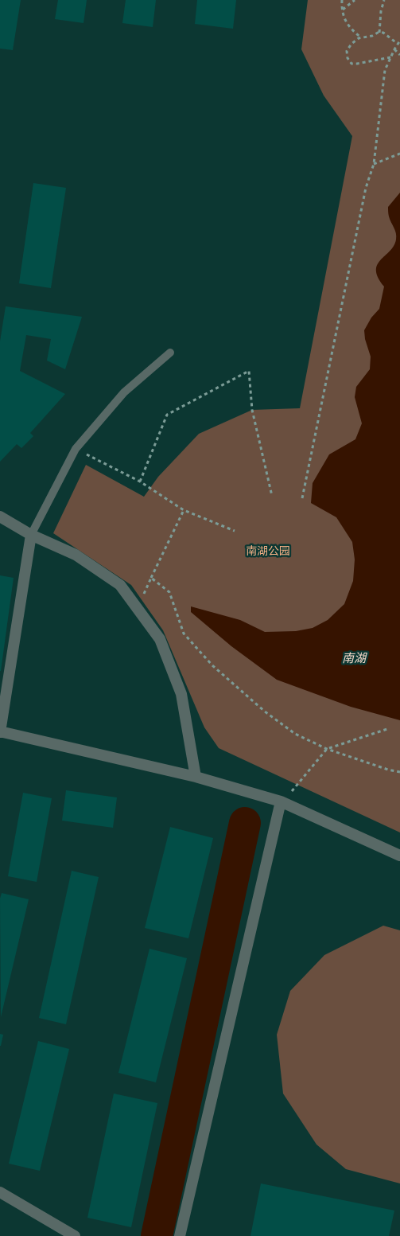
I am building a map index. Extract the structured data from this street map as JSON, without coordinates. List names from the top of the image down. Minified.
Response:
{"water":["南湖"],"parks":["南湖公园"]}
